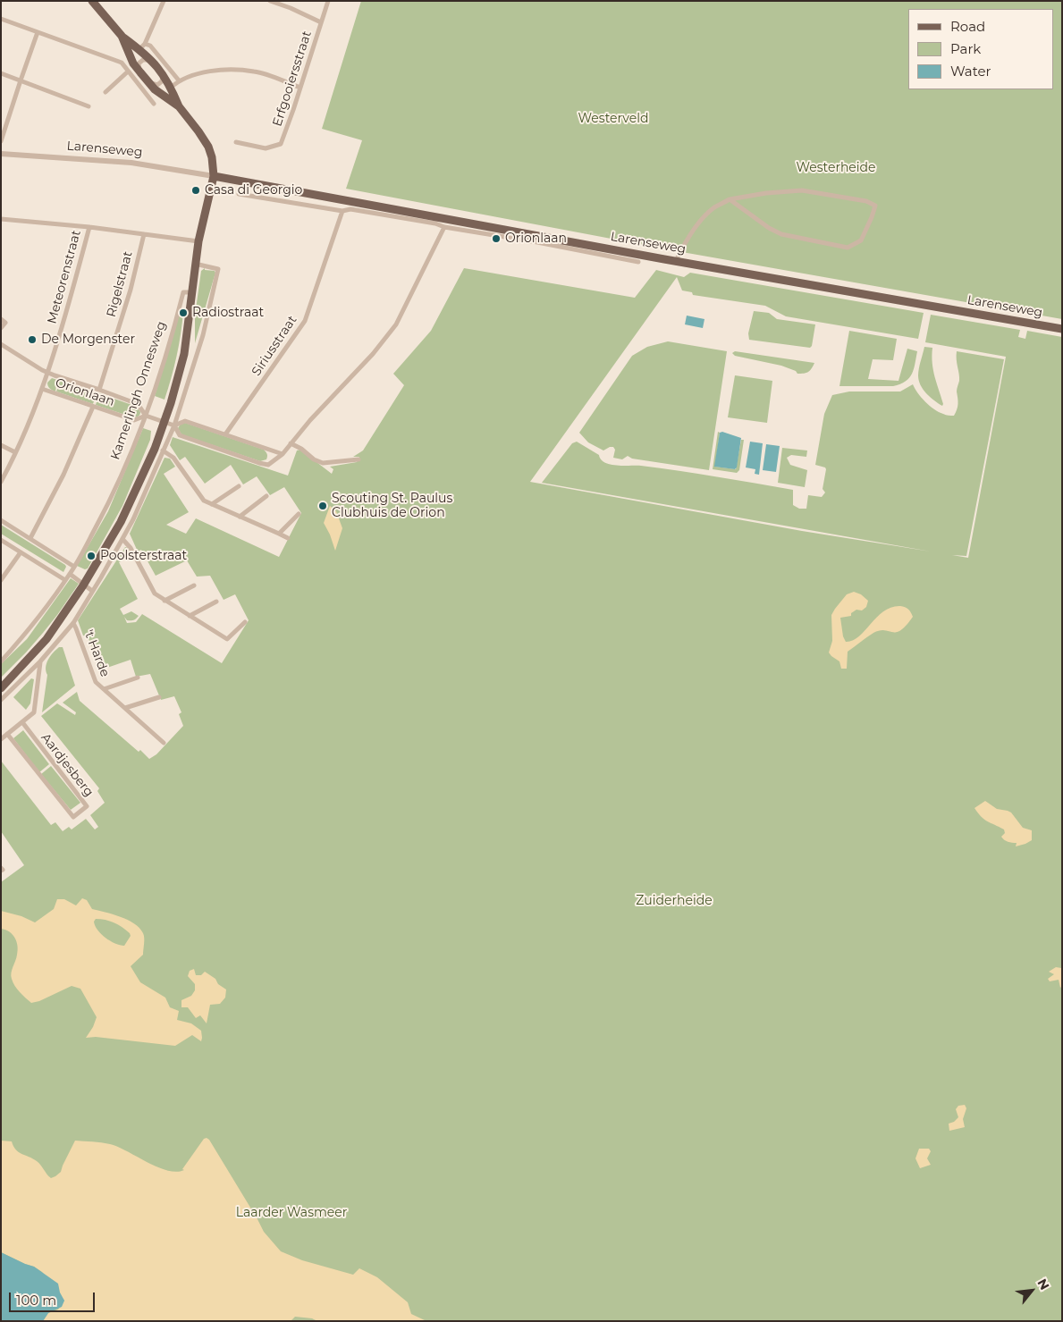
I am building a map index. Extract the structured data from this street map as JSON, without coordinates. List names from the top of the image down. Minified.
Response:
{"streets":{"main road":["Larenseweg"],"street":["Erfgooiersstraat","Meteorenstraat","Rigelstraat","Siriusstraat","Kamerlingh Onnesweg","Orionlaan","'t Harde","Aardjesberg"]},"crossings":[["Larenseweg","Siriusstraat"],["Larenseweg","Orionlaan"],["Meteorenstraat","Orionlaan"],["Rigelstraat","Orionlaan"],["Siriusstraat","Orionlaan"],["Kamerlingh Onnesweg","Orionlaan"]],"parks":["Westerveld","Westerheide","Zuiderheide","Laarder Wasmeer"],"places":["Casa di Georgio","Orionlaan","Radiostraat","De Morgenster","Scouting St. Paulus Clubhuis de Orion","Poolsterstraat"],"legend":["Road","Park","Water"],"scale_bar":"100 m","north":"top right"}
